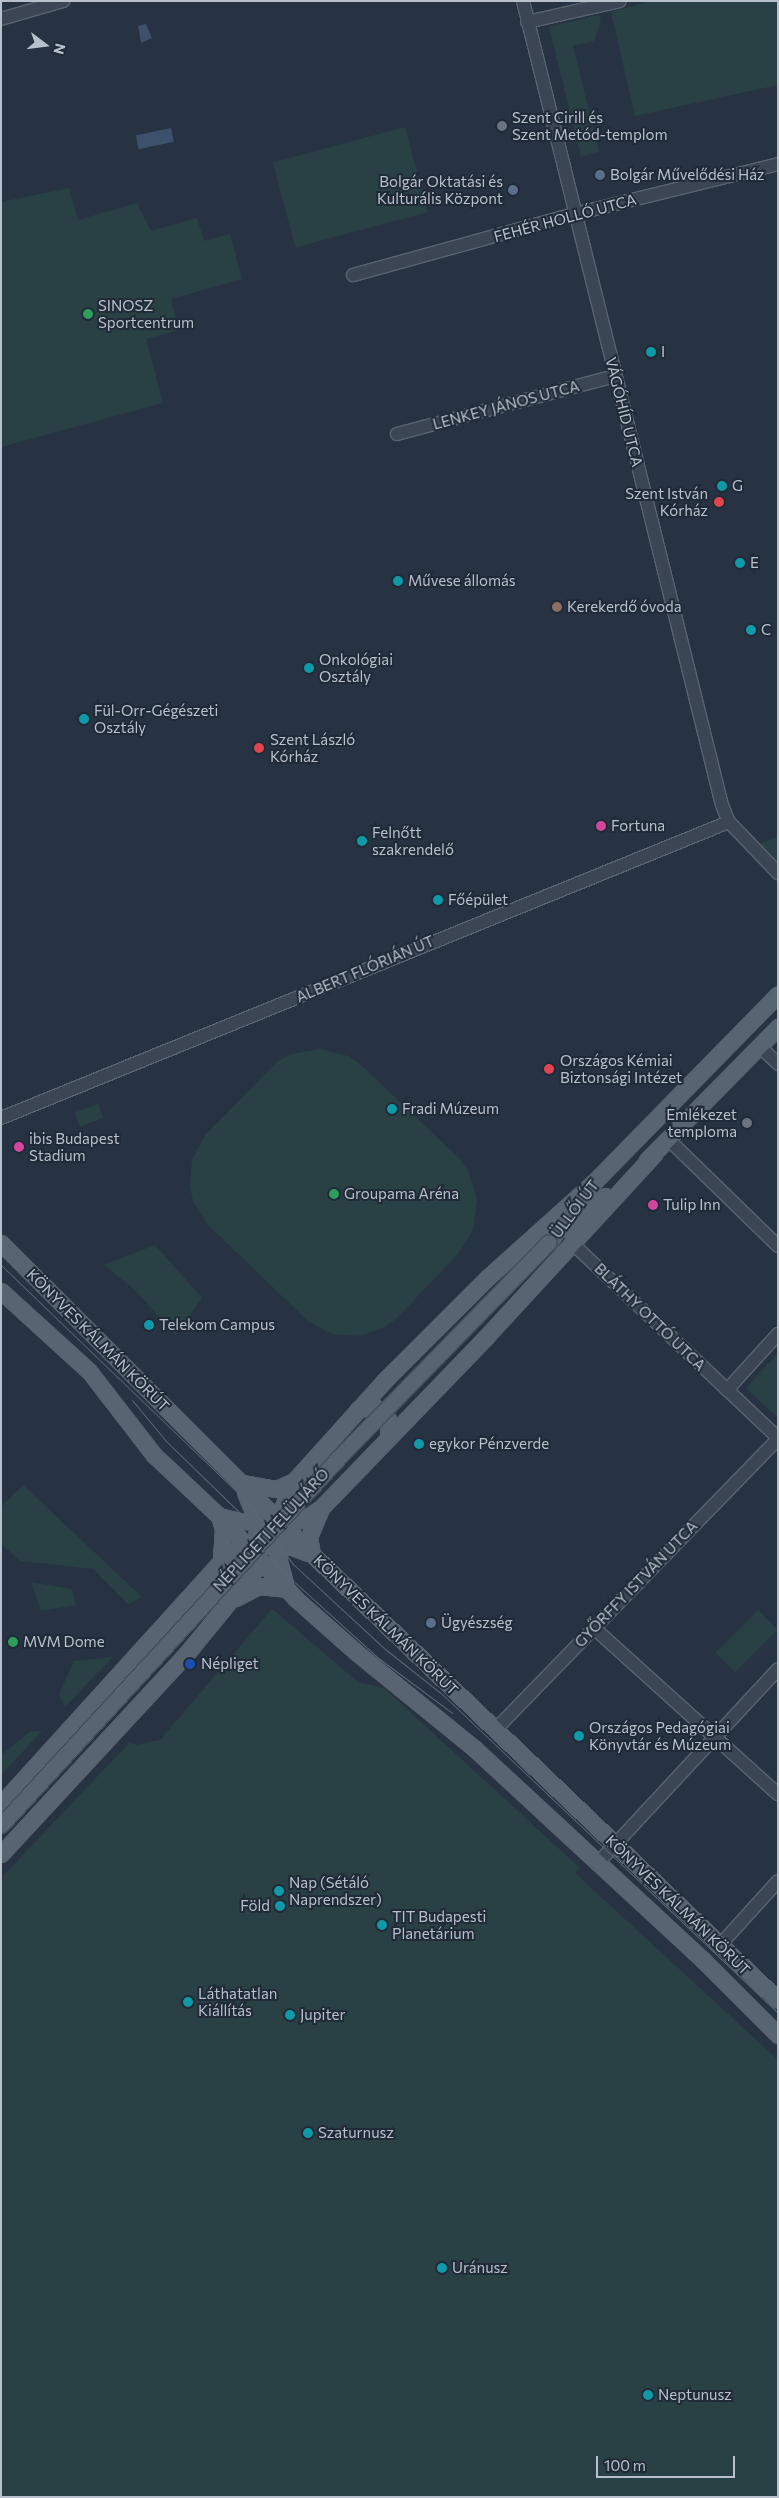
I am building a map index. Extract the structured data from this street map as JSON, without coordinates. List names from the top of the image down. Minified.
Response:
{"streets":{"main road":["ÜLLŐI ÚT","KÖNYVES KÁLMÁN KÖRÚT","NÉPLIGETI FELÜLJÁRÓ"],"street":["FEHÉR HOLLÓ UTCA","LENKEY JÁNOS UTCA","VÁGÓHÍD UTCA","ALBERT FLÓRIÁN ÚT","BLÁTHY OTTÓ UTCA","GYŐRFFY ISTVÁN UTCA"]},"crossings":[["FEHÉR HOLLÓ UTCA","VÁGÓHÍD UTCA"],["LENKEY JÁNOS UTCA","VÁGÓHÍD UTCA"],["VÁGÓHÍD UTCA","ALBERT FLÓRIÁN ÚT"],["ÜLLŐI ÚT","NÉPLIGETI FELÜLJÁRÓ"],["BLÁTHY OTTÓ UTCA","GYŐRFFY ISTVÁN UTCA"],["KÖNYVES KÁLMÁN KÖRÚT","GYŐRFFY ISTVÁN UTCA"]],"places":["Szent Cirill és Szent Metód-templom","Bolgár Művelődési Ház","Bolgár Oktatási és Kulturális Központ","SINOSZ Sportcentrum","I","G","Szent István Kórház","E","Művese állomás","Kerekerdő óvoda","C","Onkológiai Osztály","Fül-Orr-Gégészeti Osztály","Szent László Kórház","Fortuna","Felnőtt szakrendelő","Főépület","Országos Kémiai Biztonsági Intézet","Fradi Múzeum","Emlékezet temploma","ibis Budapest Stadium","Groupama Aréna","Tulip Inn","Telekom Campus","egykor Pénzverde","Ügyészség","MVM Dome","Népliget","Országos Pedagógiai Könyvtár és Múzeum","Nap (Sétáló Naprendszer)","Föld","TIT Budapesti Planetárium","Láthatatlan Kiállítás","Jupiter","Szaturnusz","Uránusz","Neptunusz"],"scale_bar":"100 m","north":"right"}
